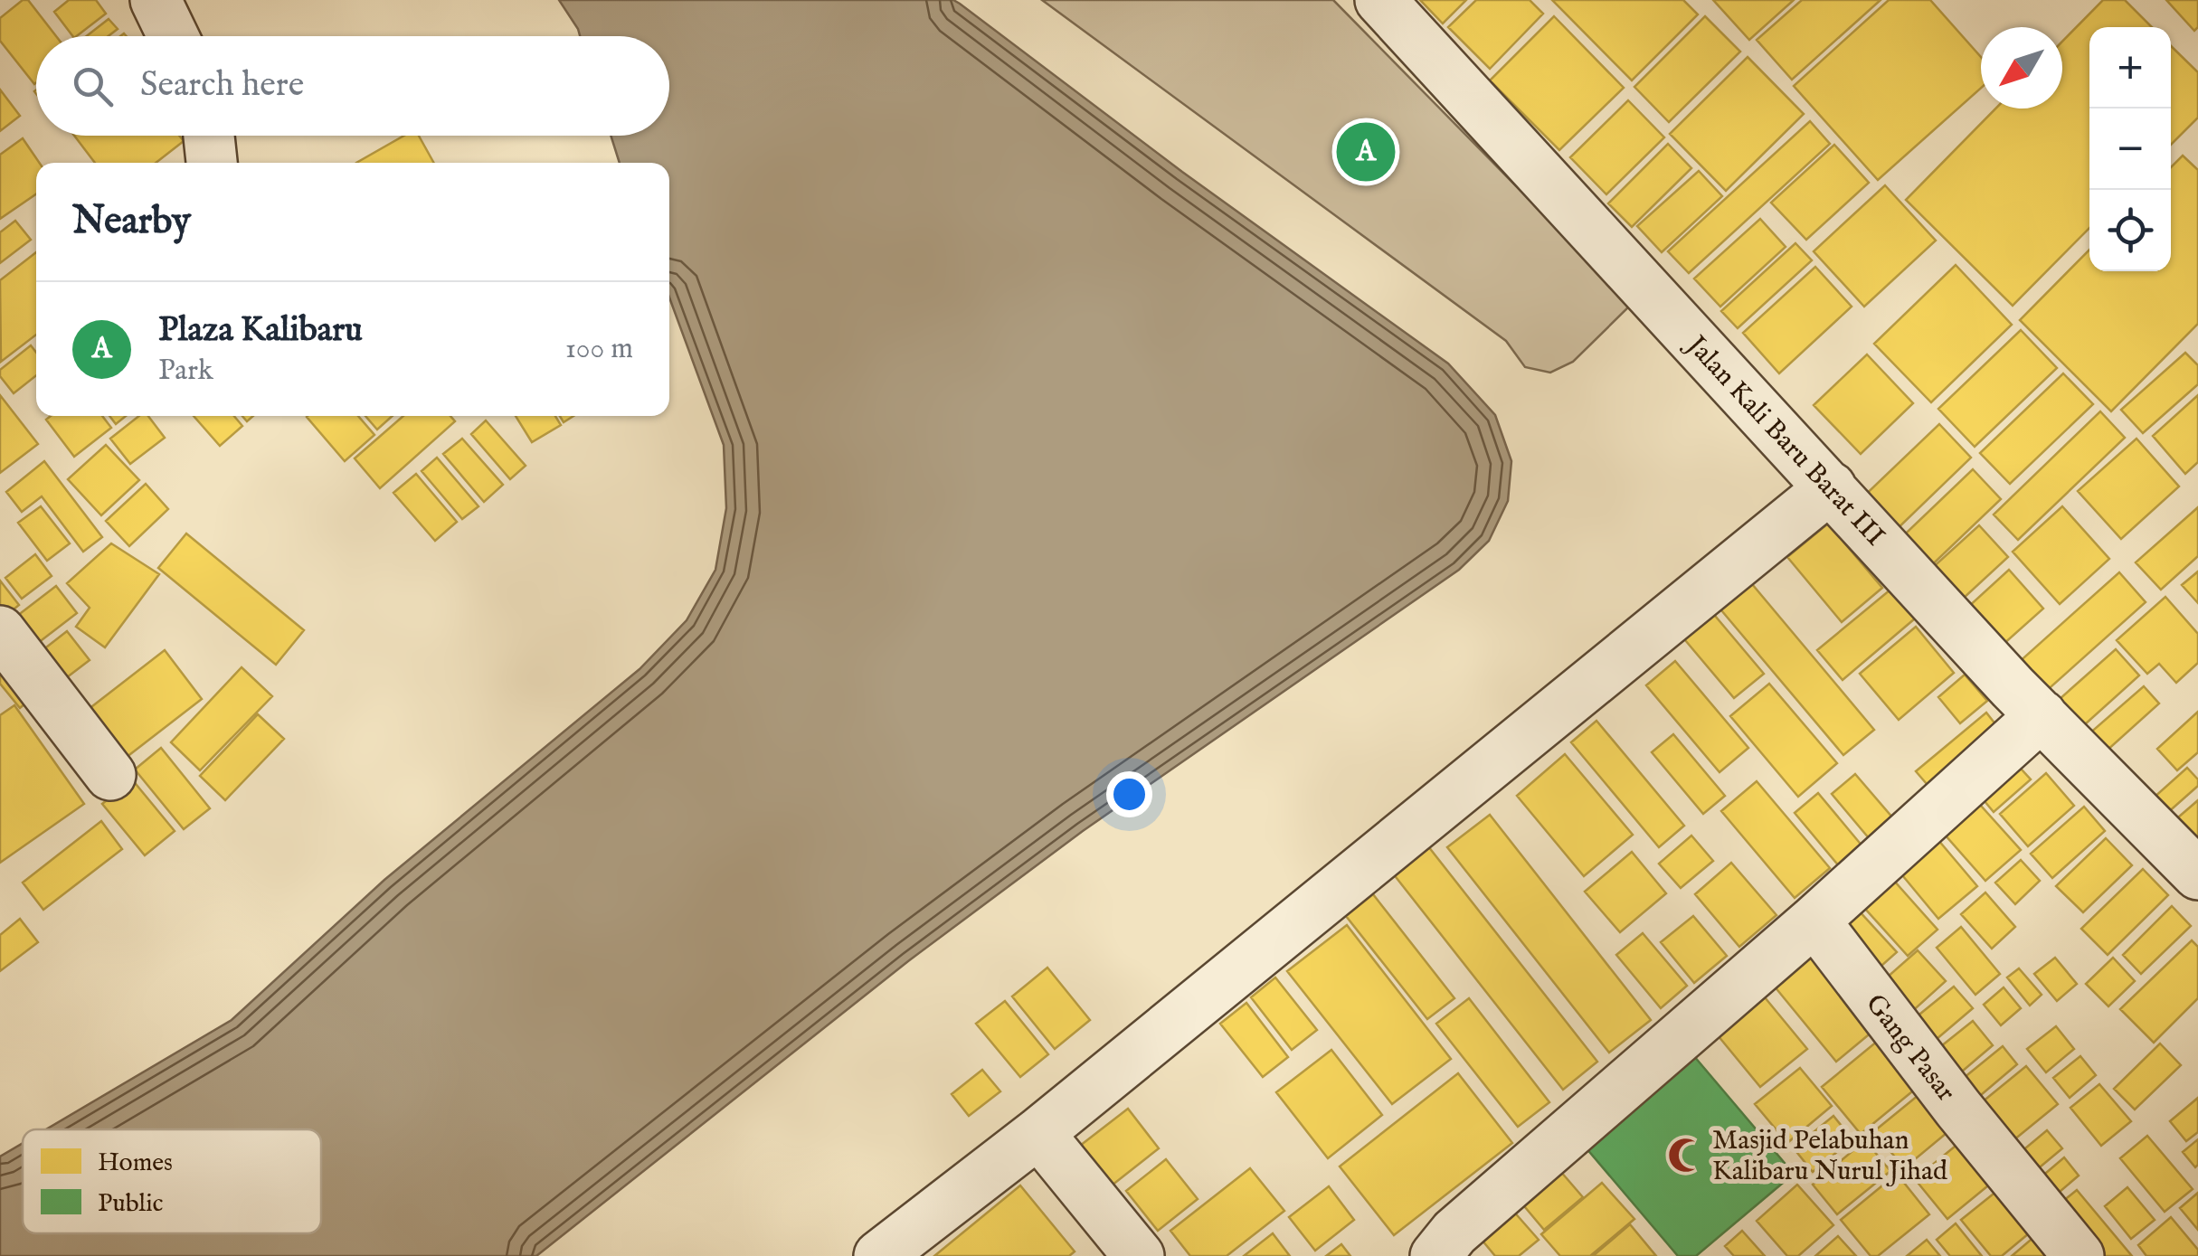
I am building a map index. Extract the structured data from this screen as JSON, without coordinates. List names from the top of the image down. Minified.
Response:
{"streets":{"street":["Jalan Kali Baru Barat III","Gang Pasar"]},"places":{"mosque":["Masjid Pelabuhan Kalibaru Nurul Jihad"]},"legend":["Homes","Public"],"north":"bottom left","page":{"map_buttons":["+","−"],"search":"Search here","pins":"A","heading":"Nearby","list":[{"mark":"A","name":"Plaza Kalibaru","note":"Park","value":"100 m"}]}}
